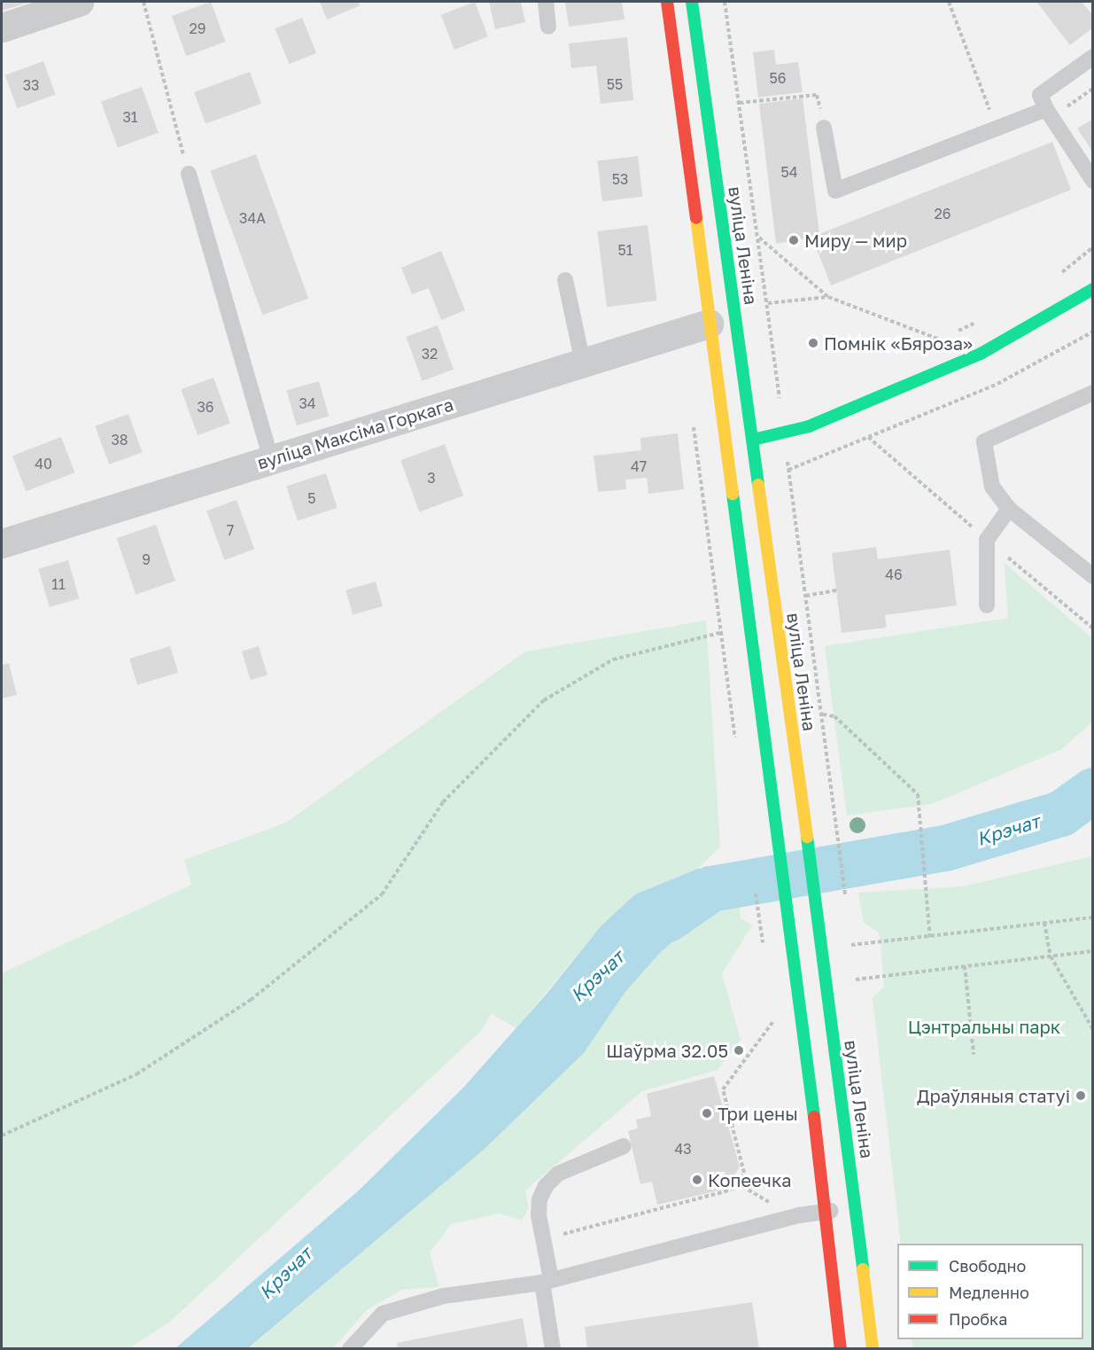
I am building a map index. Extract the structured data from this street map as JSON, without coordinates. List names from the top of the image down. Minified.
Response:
{"streets":{"main road":["вуліца Леніна"],"street":["вуліца Максіма Горкага"]},"crossings":[["вуліца Леніна","вуліца Максіма Горкага"]],"water":["Крэчат"],"parks":["Цэнтральны парк"],"places":["Миру — мир","Помнік «Бяроза»","Шаўрма 32.05","Драўляныя статуі","Три цены","Копеечка"],"house_numbers":["29","56","55","33","31","54","53","26","34А","51","32","34","36","38","40","47","3","5","7","9","46","11","43"],"legend":["Свободно","Медленно","Пробка"]}
